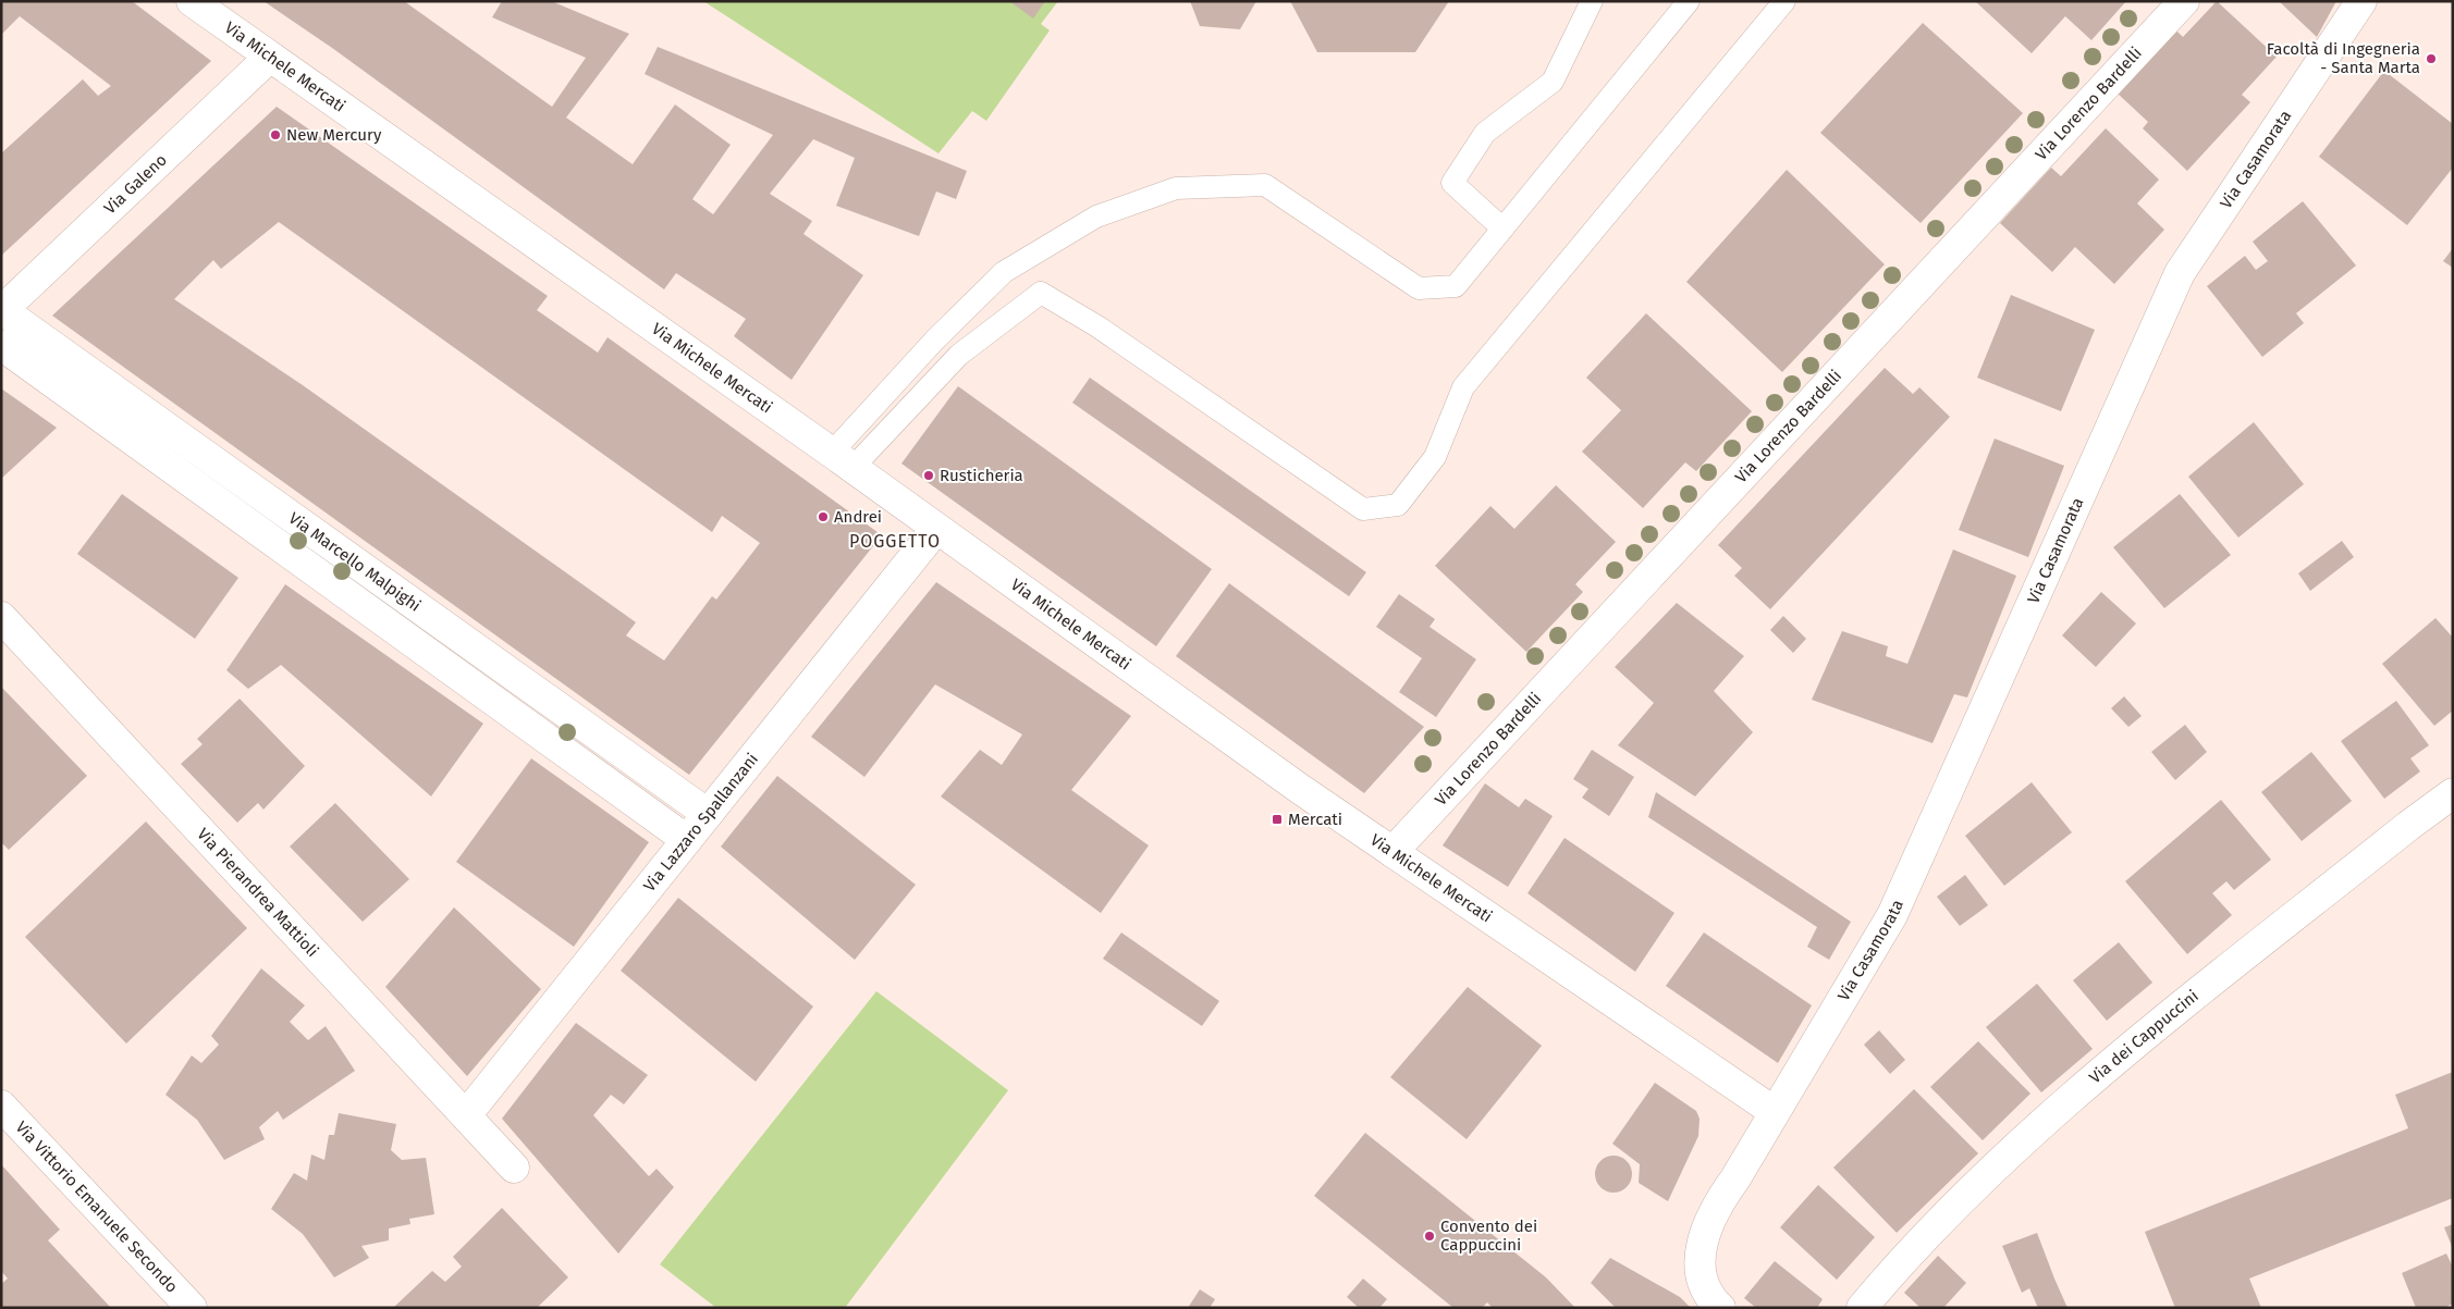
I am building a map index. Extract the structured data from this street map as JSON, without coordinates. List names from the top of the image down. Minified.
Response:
{"streets":{"street":["Via Michele Mercati","Via Lorenzo Bardelli","Via Casamorata","Via Galeno","Via Marcello Malpighi","Via Lazzaro Spallanzani","Via Pierandrea Mattioli","Via dei Cappuccini","Via Vittorio Emanuele Secondo"]},"crossings":[["Via Michele Mercati","Via Lorenzo Bardelli"],["Via Michele Mercati","Via Casamorata"],["Via Michele Mercati","Via Galeno"],["Via Michele Mercati","Via Lazzaro Spallanzani"],["Via Galeno","Via Marcello Malpighi"],["Via Marcello Malpighi","Via Lazzaro Spallanzani"],["Via Lazzaro Spallanzani","Via Pierandrea Mattioli"]],"districts":["POGGETTO"],"places":{"other":["Facoltà di Ingegneria - Santa Marta","New Mercury","Rusticheria","Andrei","Convento dei Cappuccini"],"transit":["Mercati"]}}
